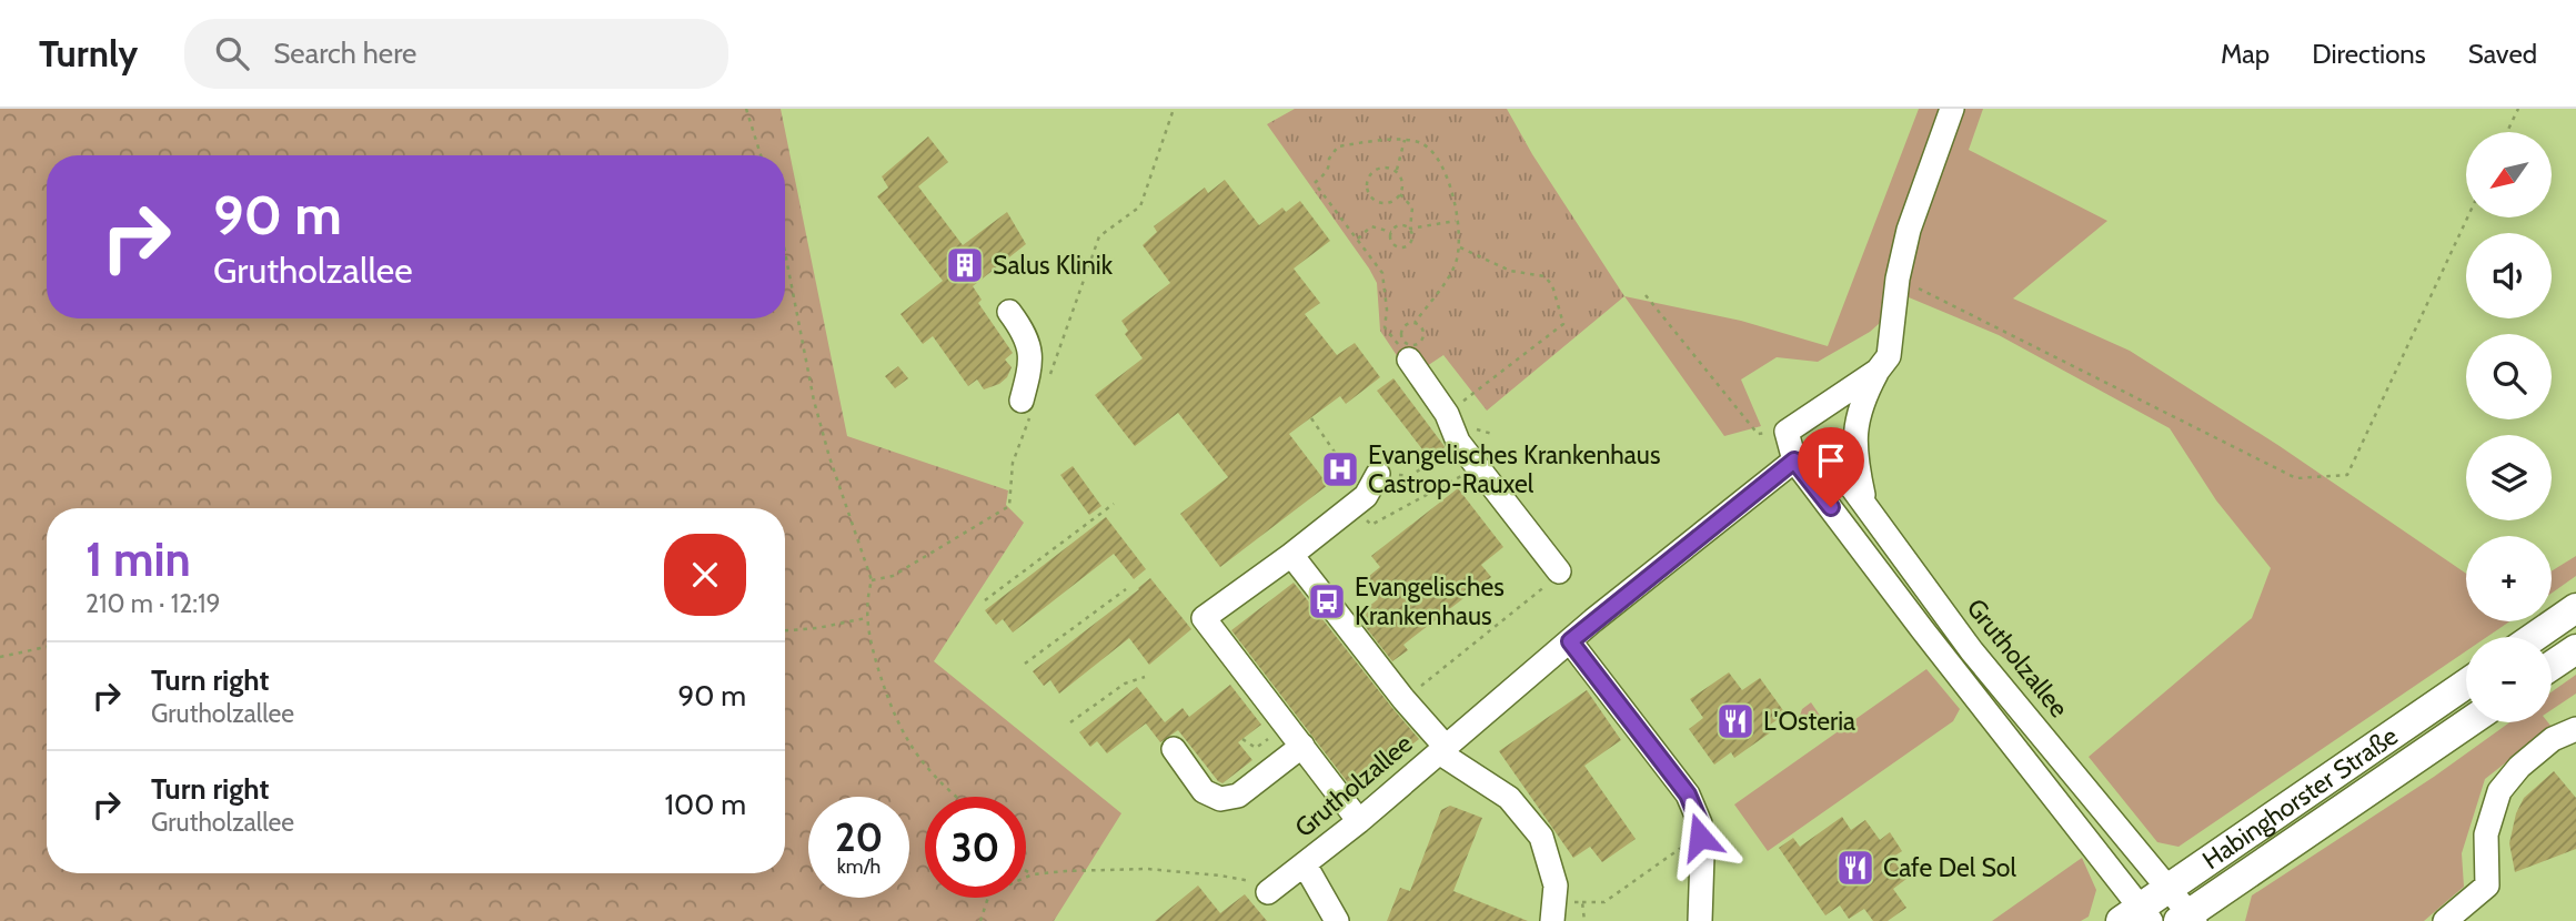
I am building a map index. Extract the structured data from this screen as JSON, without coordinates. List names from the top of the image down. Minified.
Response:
{"streets":{"main road":["Habinghorster Straße"],"street":["Grutholzallee"]},"crossings":[["Grutholzallee","Habinghorster Straße"]],"places":{"building":["Salus Klinik"],"hospital":["Evangelisches Krankenhaus Castrop-Rauxel"],"bus stop":["Evangelisches Krankenhaus"],"restaurant":["L'Osteria","Cafe Del Sol"]},"north":"bottom left","page":{"header":"Turnly","search":"Search here","nav":["Map","Directions","Saved"],"map_buttons":["+","−"],"turn":["90 m","Grutholzallee"],"heading":["1 min","210 m · 12:19"],"list":[{"name":"Turn right","note":"Grutholzallee","value":"90 m"},{"name":"Turn right","note":"Grutholzallee","value":"100 m"}],"speed":"20 km/h","limit":"30"}}
